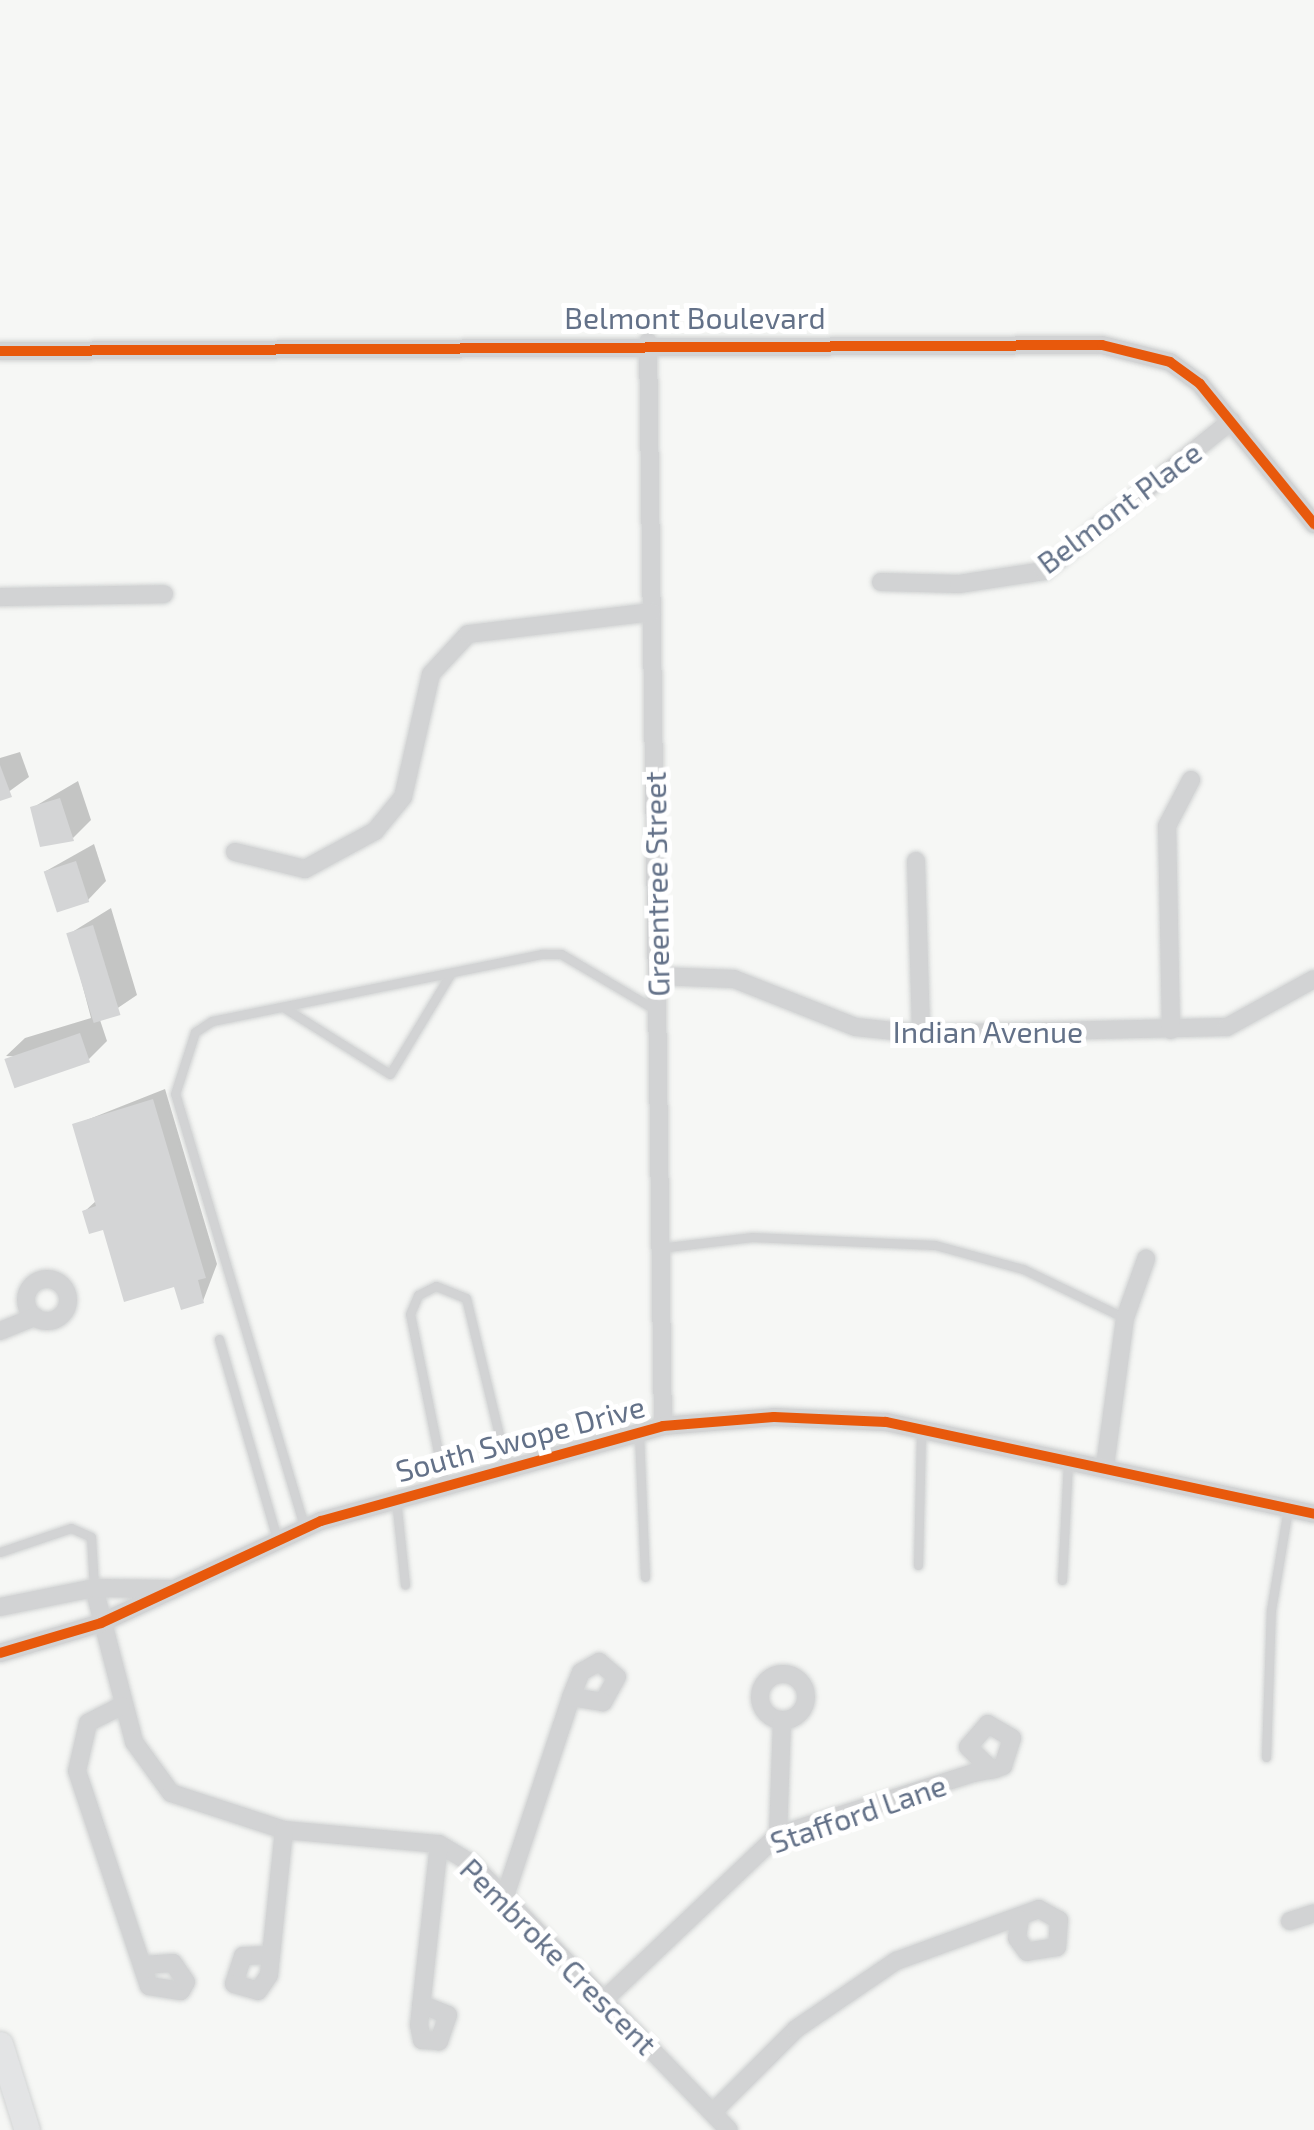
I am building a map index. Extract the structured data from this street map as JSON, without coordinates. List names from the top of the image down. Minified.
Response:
{"streets":{"street":["Belmont Boulevard","Belmont Place","Greentree Street","Indian Avenue","South Swope Drive","Stafford Lane","Pembroke Crescent"]},"crossings":[["Belmont Boulevard","Belmont Place"],["Belmont Boulevard","Greentree Street"],["Greentree Street","Indian Avenue"],["Greentree Street","South Swope Drive"],["South Swope Drive","Pembroke Crescent"],["Stafford Lane","Pembroke Crescent"]]}
